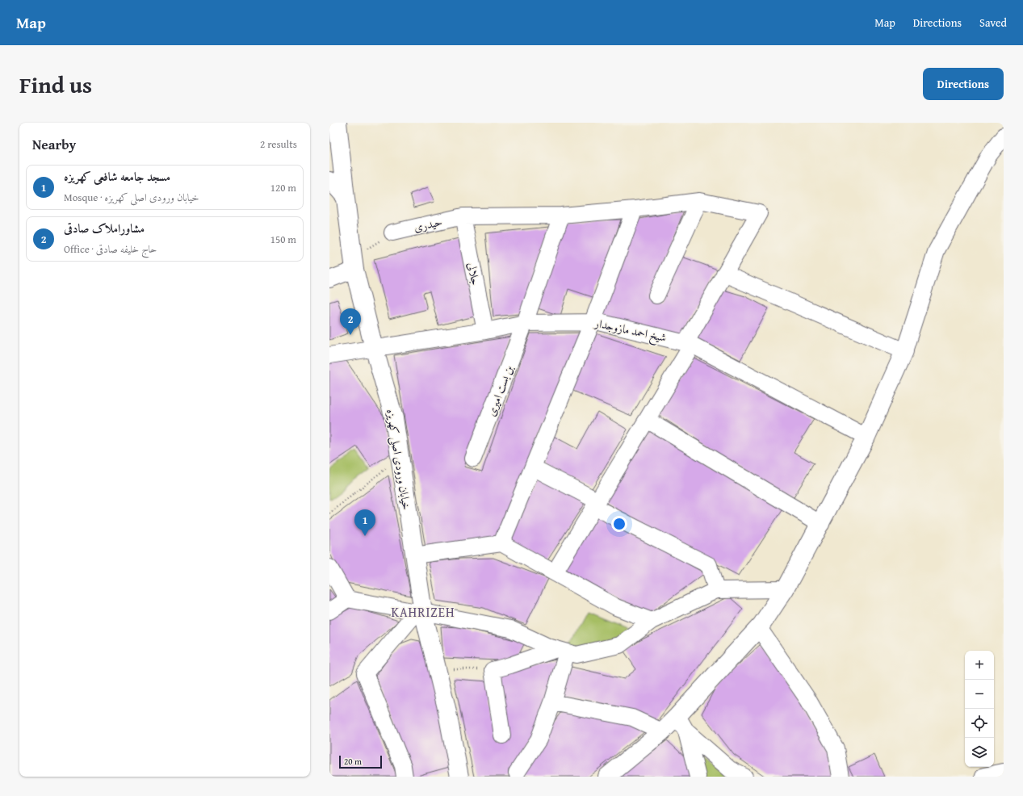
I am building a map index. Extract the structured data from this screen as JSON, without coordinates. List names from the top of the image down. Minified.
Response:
{"streets":{"street":["حیدری","جلالی","شیخ احمد مازوجدار","بن بست امیری","خیابان ورودی اصلی کهریزه"]},"crossings":[["حیدری","جلالی"],["حیدری","بن بست امیری"],["جلالی","شیخ احمد مازوجدار"],["شیخ احمد مازوجدار","بن بست امیری"],["شیخ احمد مازوجدار","خیابان ورودی اصلی کهریزه"]],"districts":["KAHRIZEH"],"scale_bar":"20 m","page":{"header":"Map","nav":["Map","Directions","Saved"],"title":"Find us","buttons":"Directions","heading":["Nearby","2 results"],"list":[{"mark":"1","name":"مسجد جامعه شافعی کهریزه","note":"Mosque · خیابان ورودی اصلی کهریزه","value":"120 m"},{"mark":"2","name":"مشاوراملاک صادقی","note":"Office · حاج خلیفه صادقی","value":"150 m"}],"pins":["2","1"],"map_buttons":["+","−"],"scale":"20 m"}}
